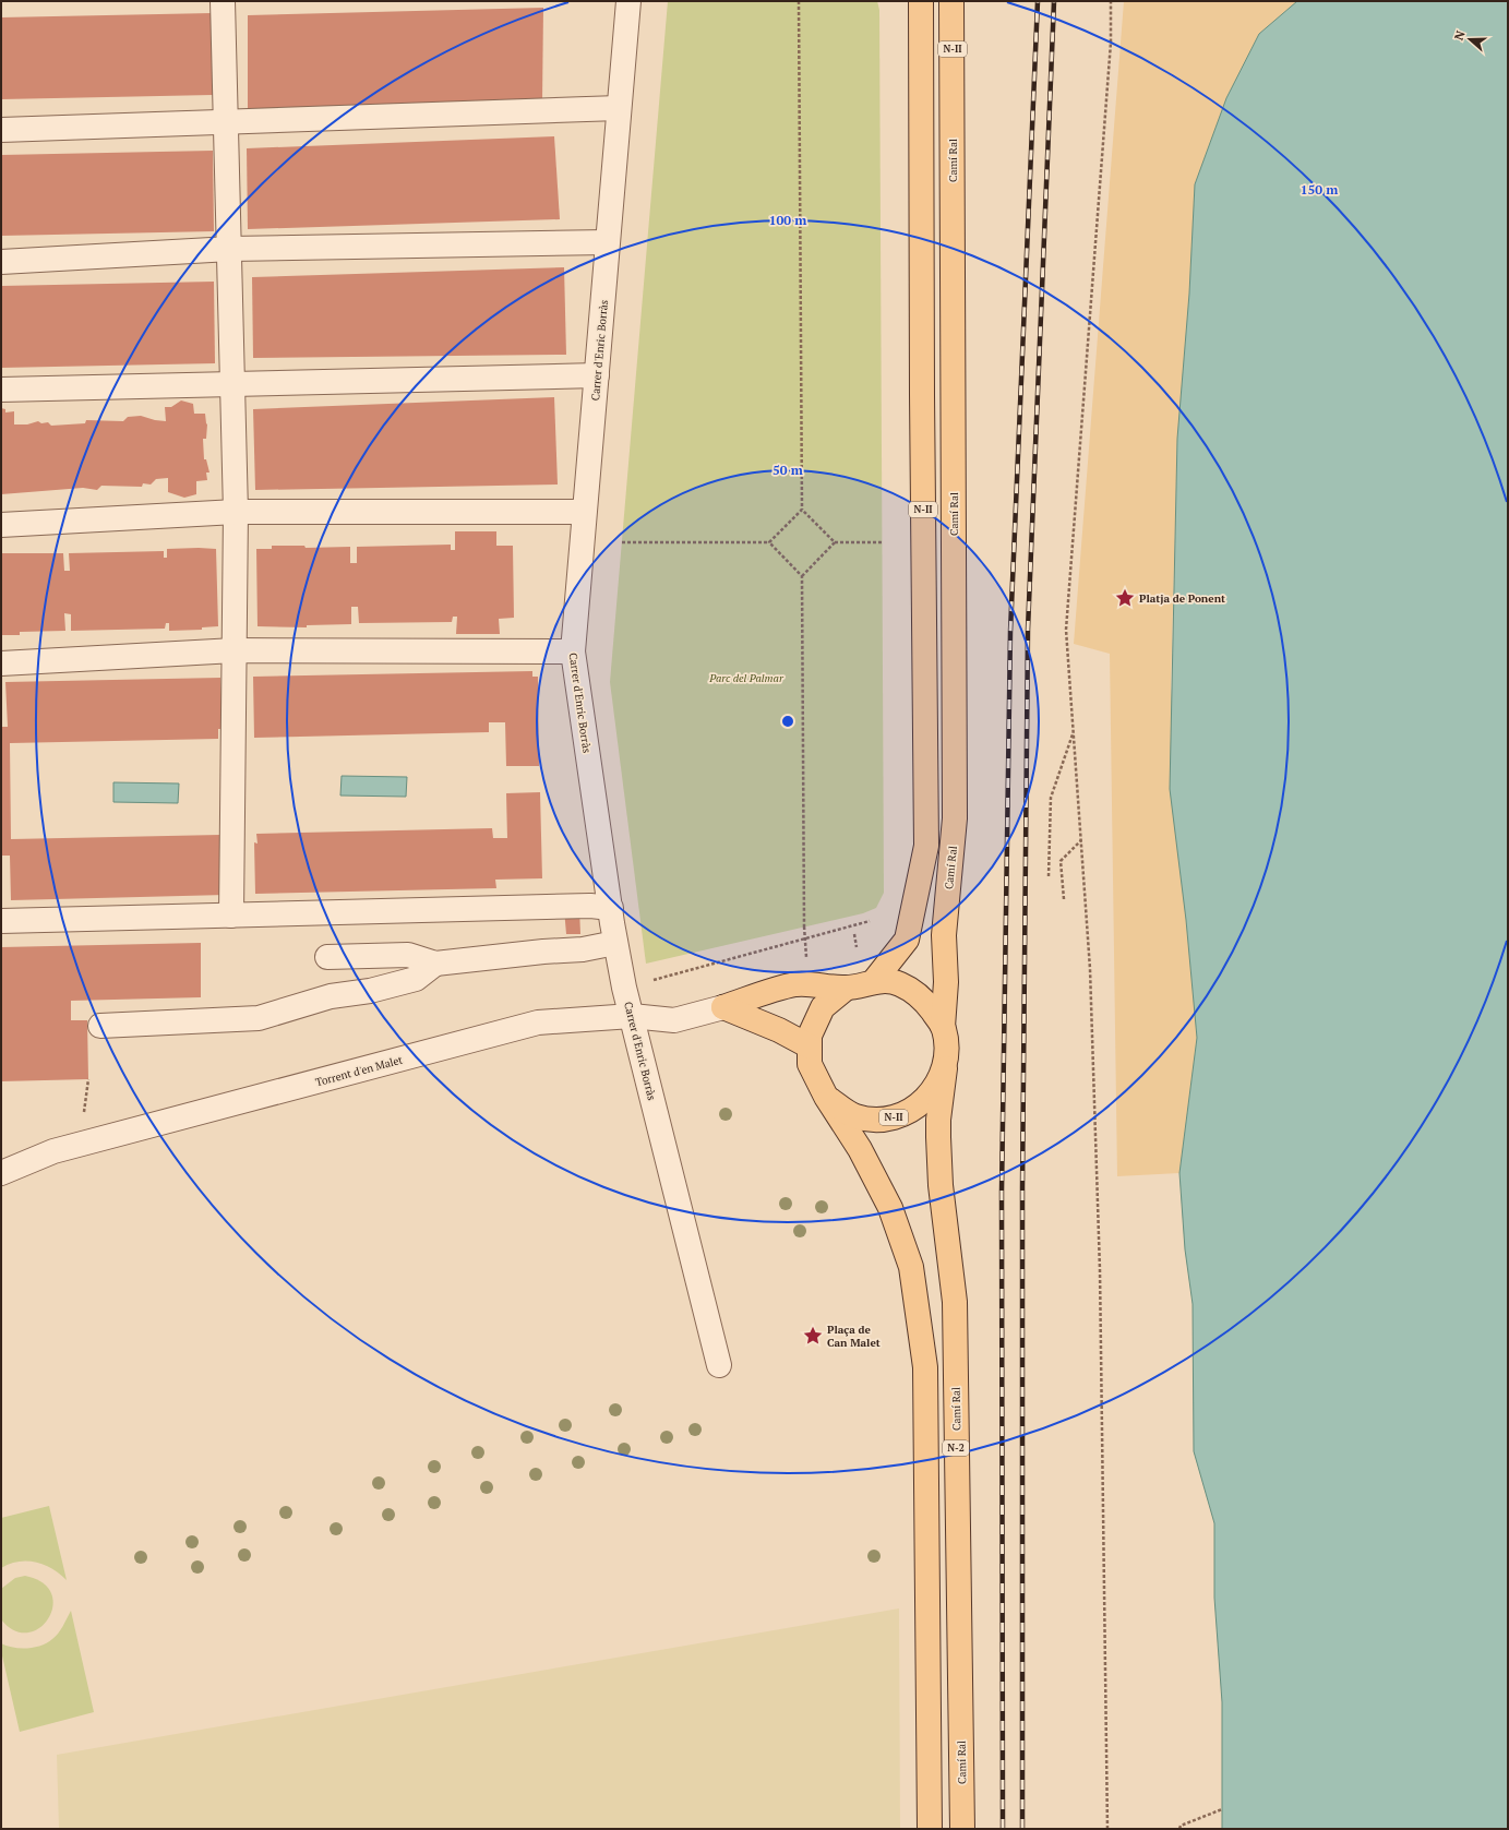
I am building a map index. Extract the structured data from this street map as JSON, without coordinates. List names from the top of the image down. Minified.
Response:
{"streets":{"main road":["N-II","Camí Ral","N-2"],"street":["Carrer d'Enric Borràs","Torrent d'en Malet"]},"crossings":[["N-II","Camí Ral"],["Carrer d'Enric Borràs","Torrent d'en Malet"]],"parks":["Parc del Palmar"],"places":{"place":["Platja de Ponent","Plaça de Can Malet"]},"north":"left","rings":["150 m","100 m","50 m"]}
